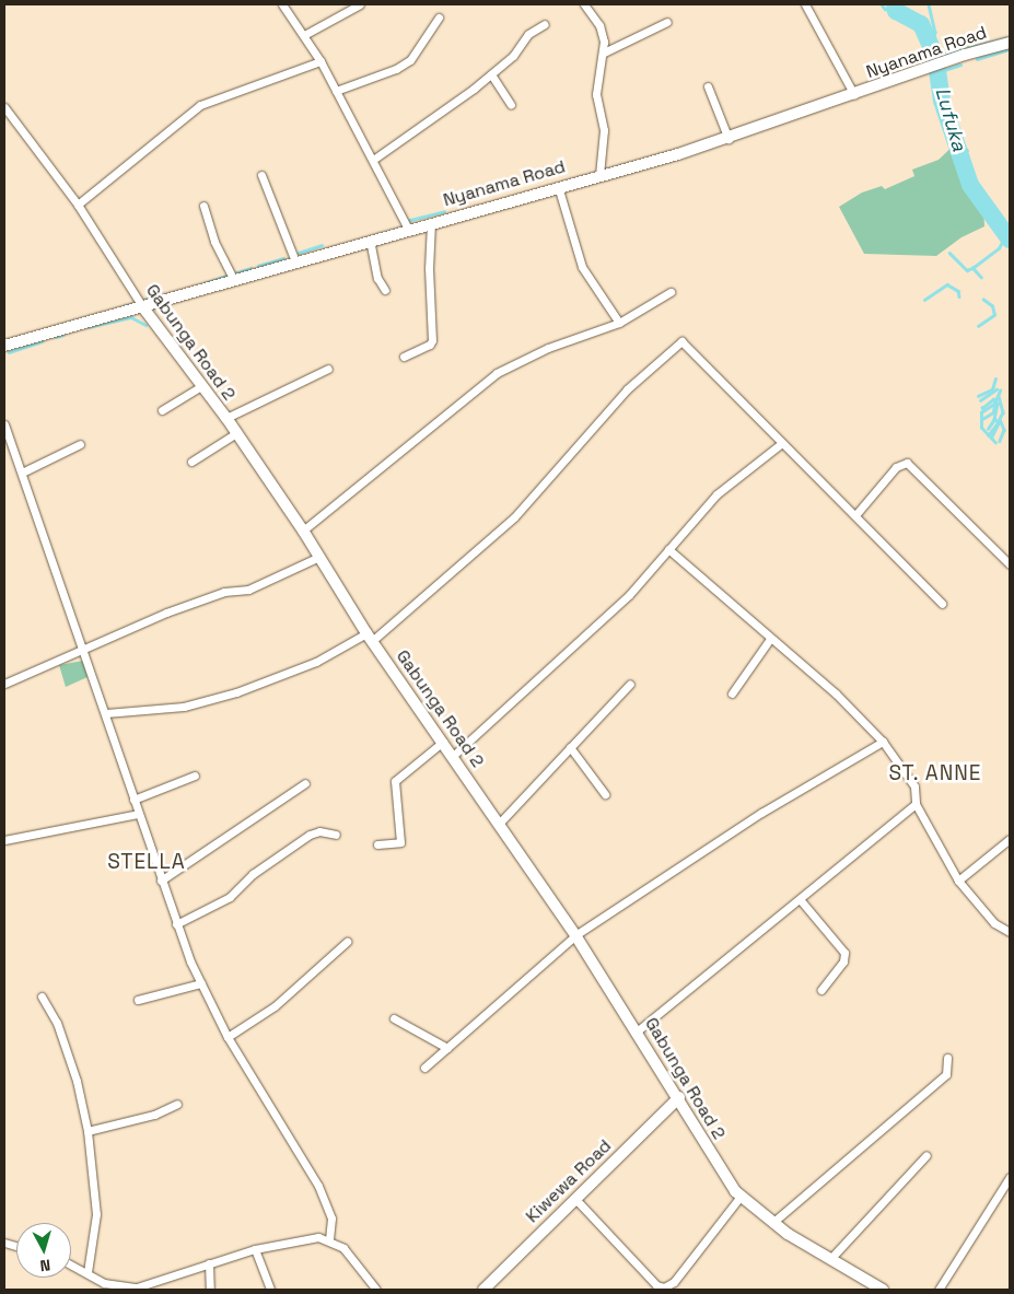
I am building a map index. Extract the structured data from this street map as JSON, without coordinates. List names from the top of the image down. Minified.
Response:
{"streets":{"street":["Nyanama Road","Gabunga Road 2","Kiwewa Road"]},"crossings":[["Nyanama Road","Gabunga Road 2"],["Gabunga Road 2","Kiwewa Road"]],"districts":["ST. ANNE","STELLA"],"water":["Lufuka"],"north":"bottom"}
